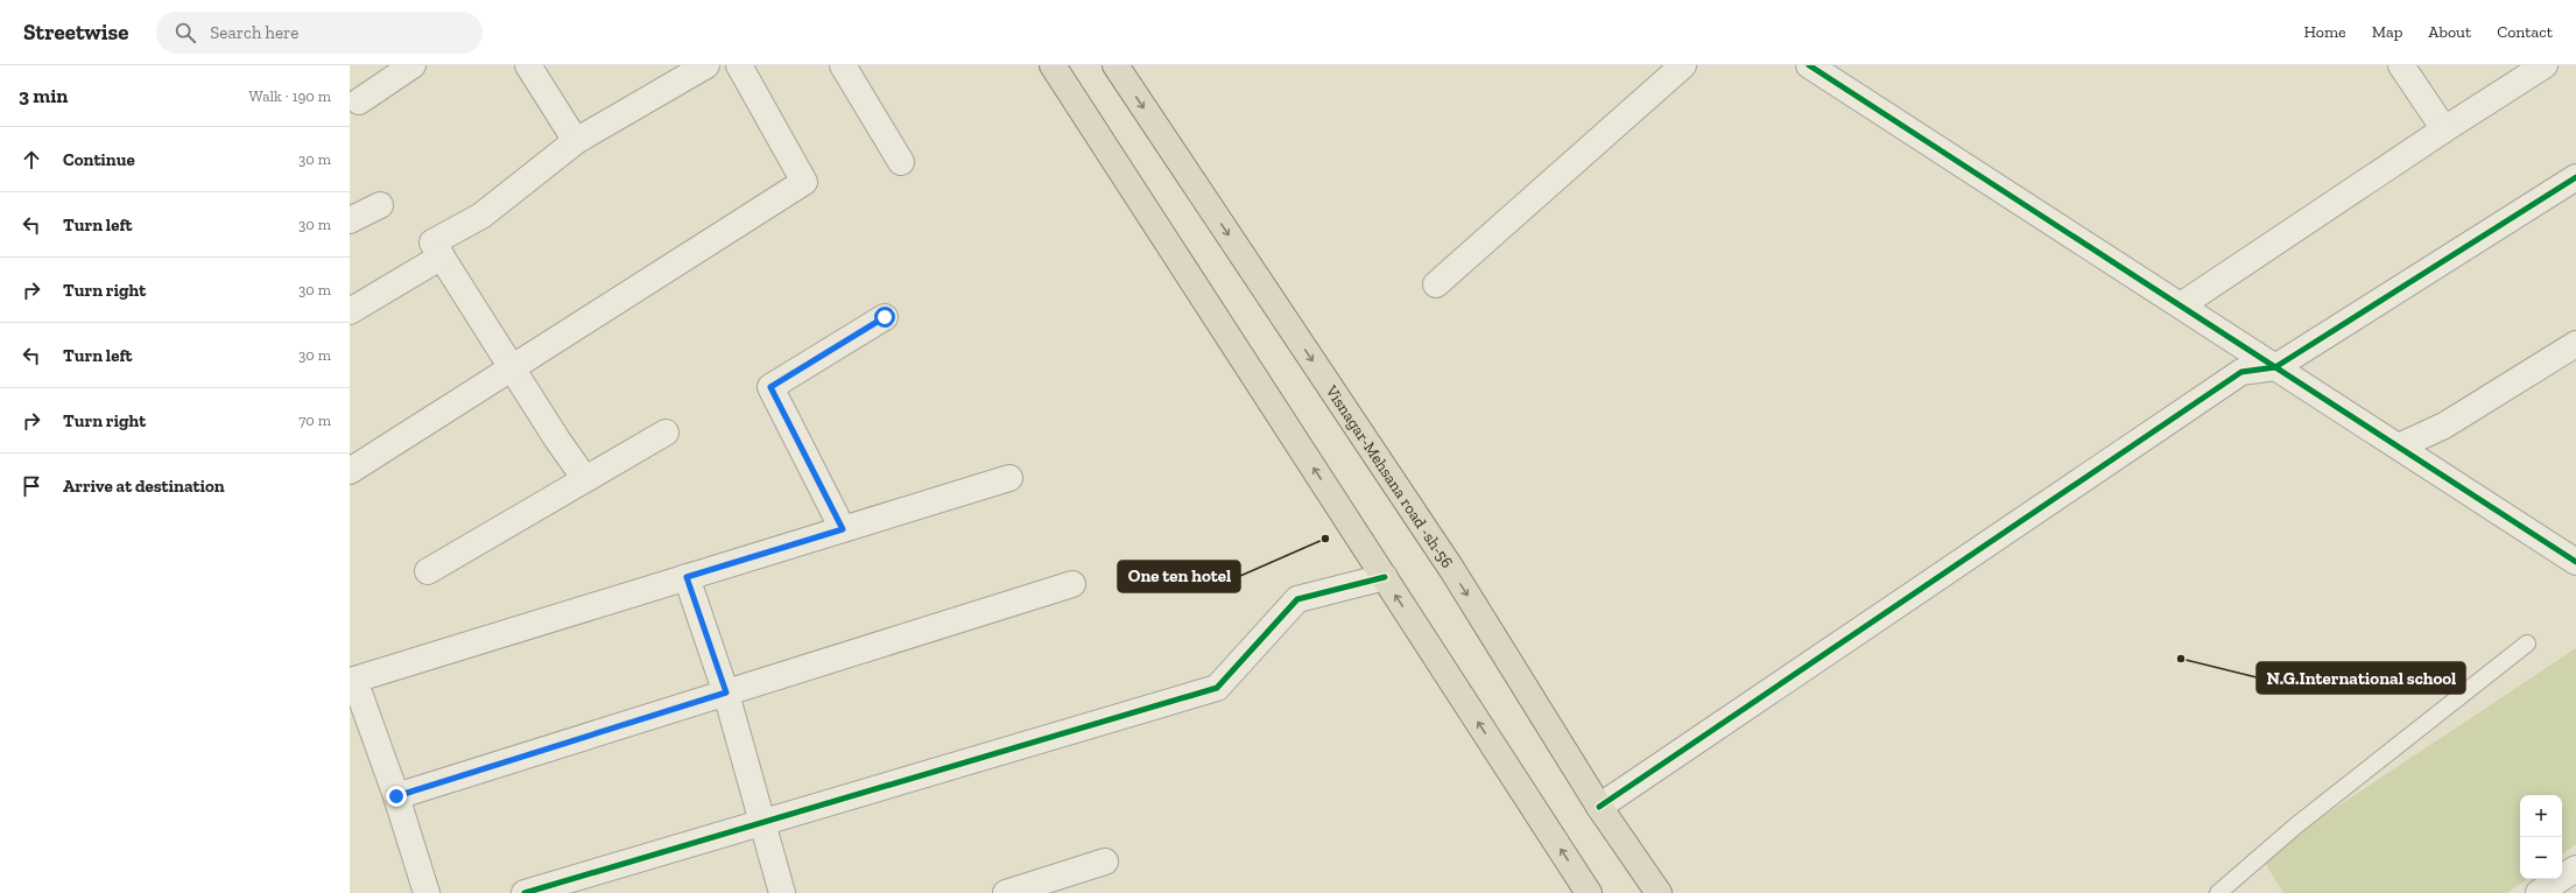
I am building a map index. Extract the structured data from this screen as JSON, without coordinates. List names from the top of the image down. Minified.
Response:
{"streets":{"highway":["Visnagar-Mehsana road -sh-56"]},"places":["One ten hotel","N.G.International school"],"page":{"header":"Streetwise","search":"Search here","nav":["Home","Map","About","Contact"],"heading":["3 min","Walk · 190 m"],"list":[["Continue","30 m"],["Turn left","30 m"],["Turn right","30 m"],["Turn left","30 m"],["Turn right","70 m"],"Arrive at destination"],"map_buttons":["+","−"]}}
